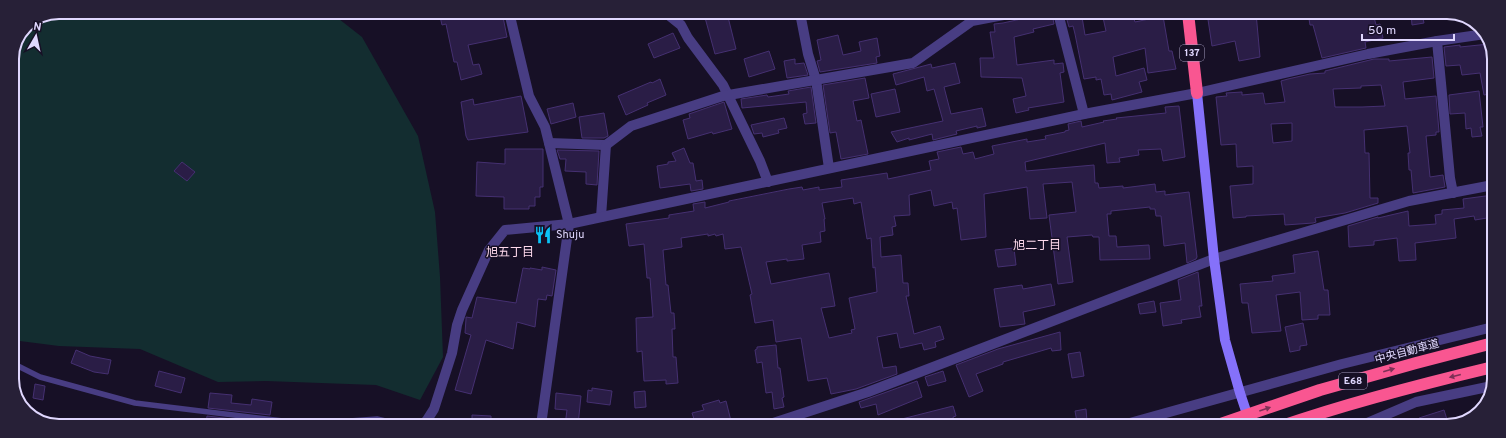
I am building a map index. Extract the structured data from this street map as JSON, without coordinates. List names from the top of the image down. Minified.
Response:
{"streets":{"highway":["137","中央自動車道","E68"]},"districts":["旭二丁目","旭五丁目"],"places":{"restaurant":["Shuju"]},"scale_bar":"50 m","north":"top"}
